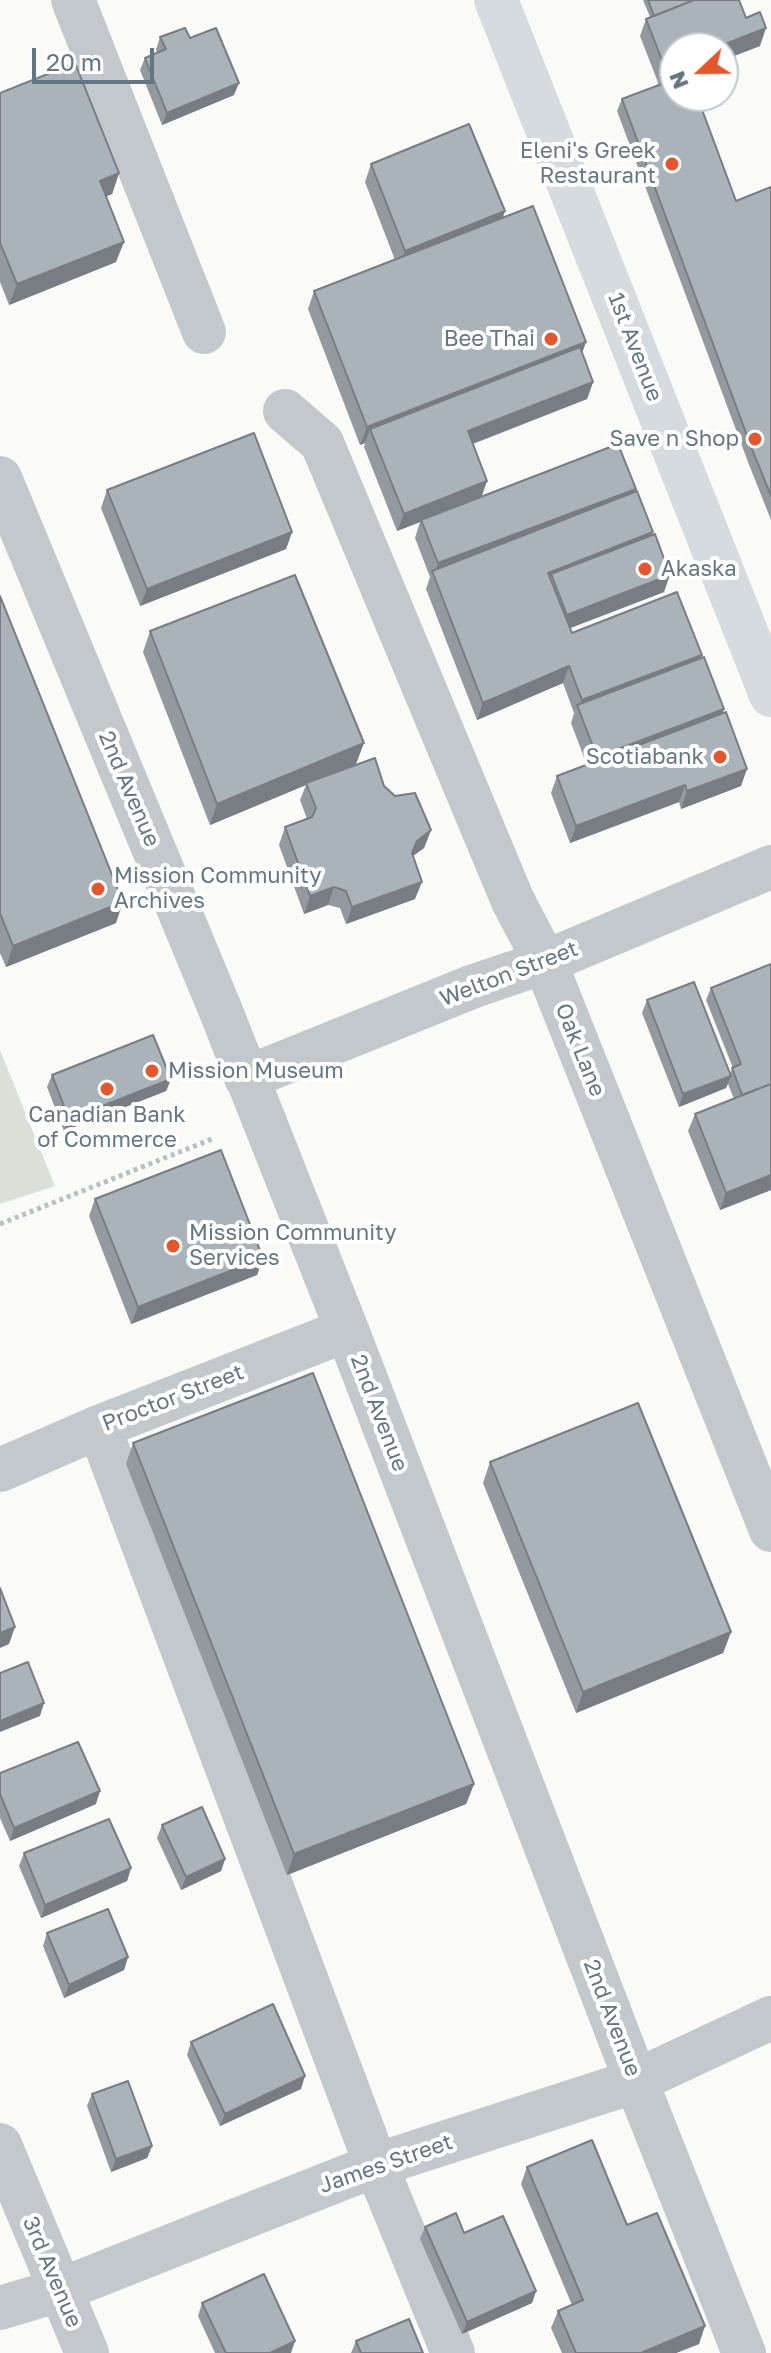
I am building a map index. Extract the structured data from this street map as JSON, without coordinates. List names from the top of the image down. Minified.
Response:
{"streets":{"main road":["1st Avenue"],"street":["2nd Avenue","Welton Street","Oak Lane","Proctor Street","James Street","3rd Avenue"]},"crossings":[["2nd Avenue","Welton Street"],["2nd Avenue","Proctor Street"],["2nd Avenue","James Street"],["Welton Street","Oak Lane"],["James Street","3rd Avenue"]],"places":["Eleni's Greek Restaurant","Bee Thai","Save n Shop","Akaska","Scotiabank","Mission Community Archives","Mission Museum","Canadian Bank of Commerce","Mission Community Services"],"scale_bar":"20 m","north":"left"}
